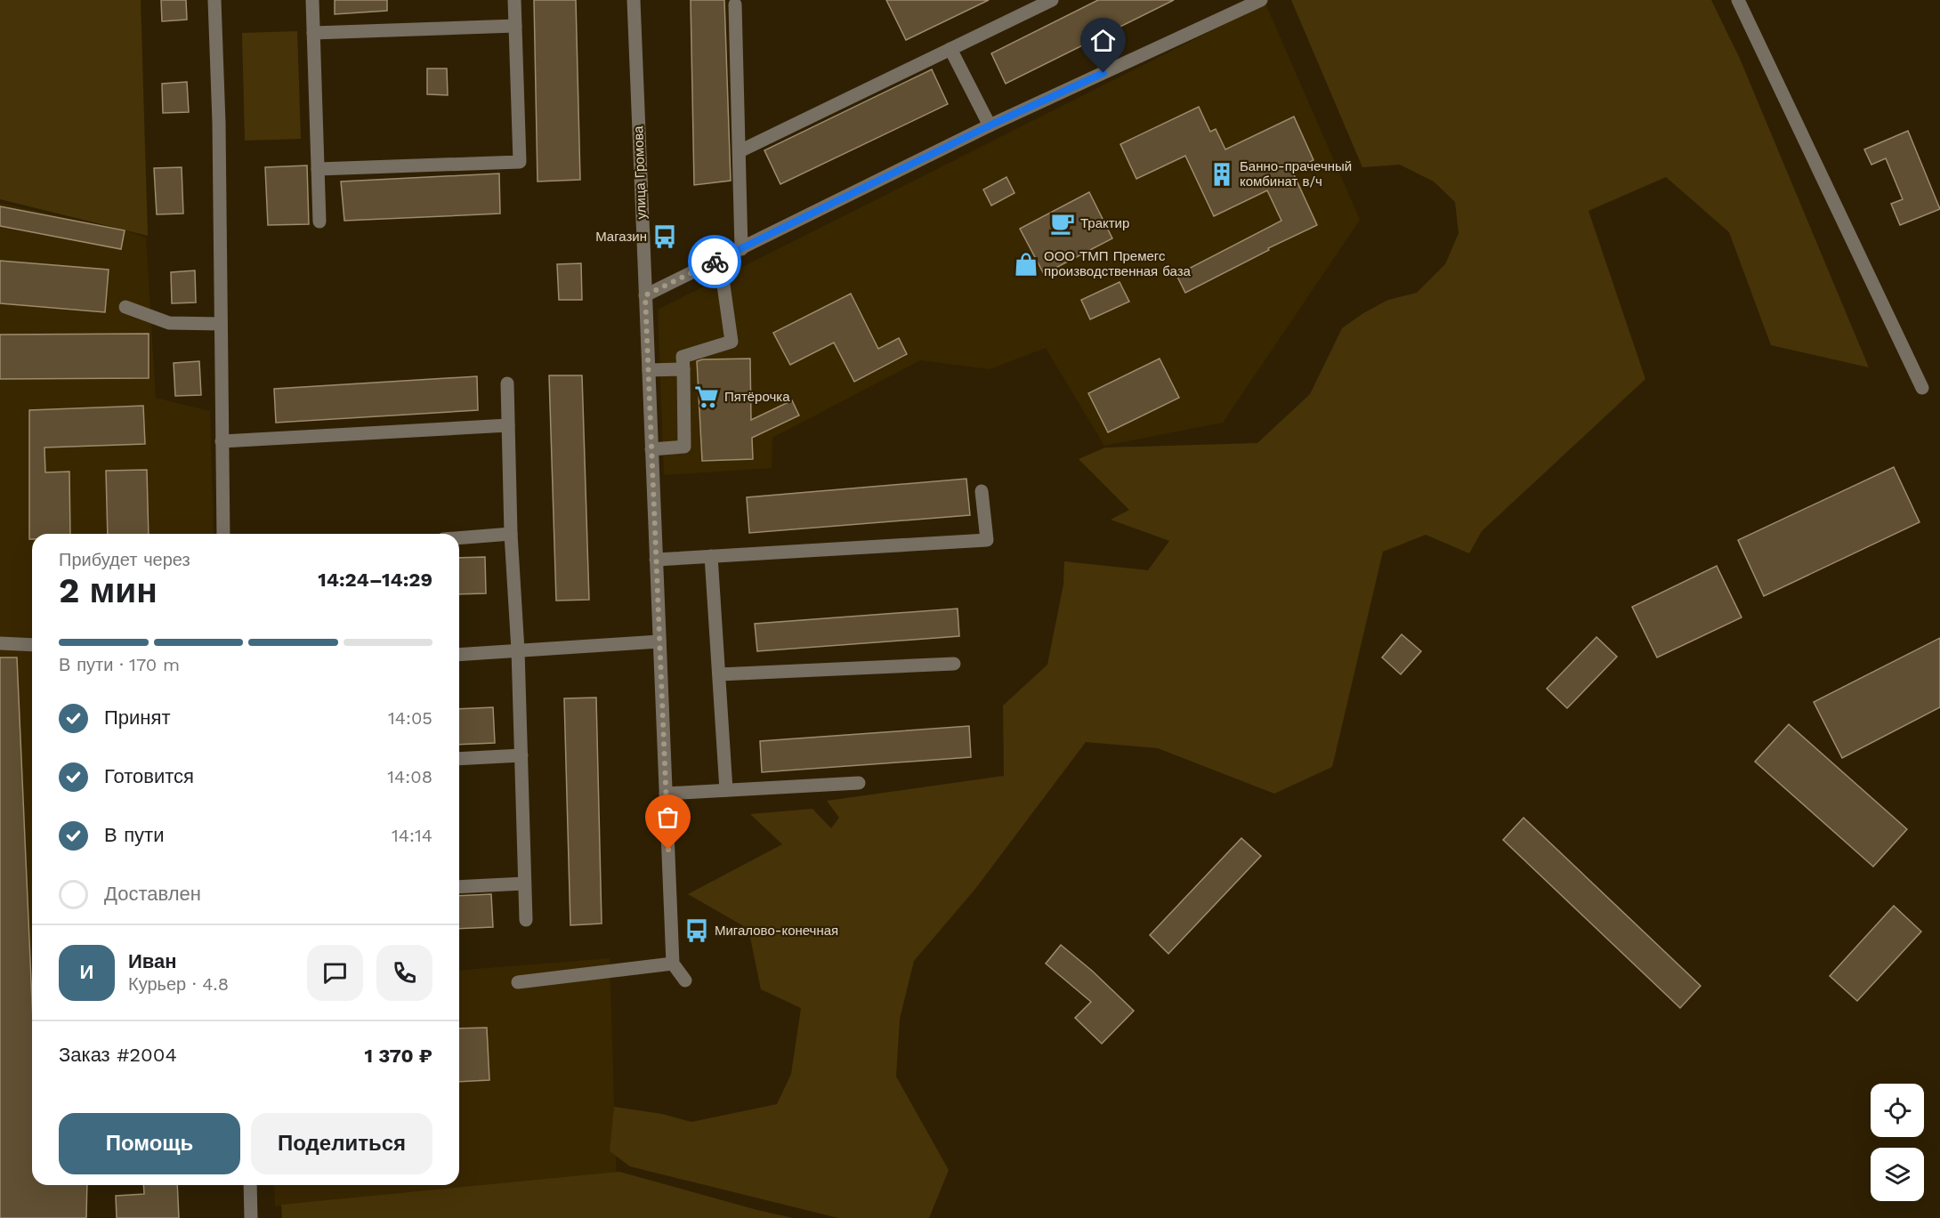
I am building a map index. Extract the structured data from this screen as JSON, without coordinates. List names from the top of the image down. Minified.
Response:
{"streets":{"street":["улица Громова"]},"places":{"building":["Банно-прачечный комбинат в/ч"],"cafe":["Трактир"],"bus stop":["Магазин","Мигалово-конечная"],"shop":["ООО ТМП Премегс производственная база"],"supermarket":["Пятёрочка"]},"page":{"heading":["2 мин","Прибудет через","14:24–14:29"],"panel":["Иван","Курьер · 4.8","Заказ #2004","1 370 ₽"],"bar":"В пути · 170 m","list":[["Принят","14:05"],["Готовится","14:08"],["В пути","14:14"],"Доставлен"],"round":"И","buttons":["Помощь","Поделиться"]}}
